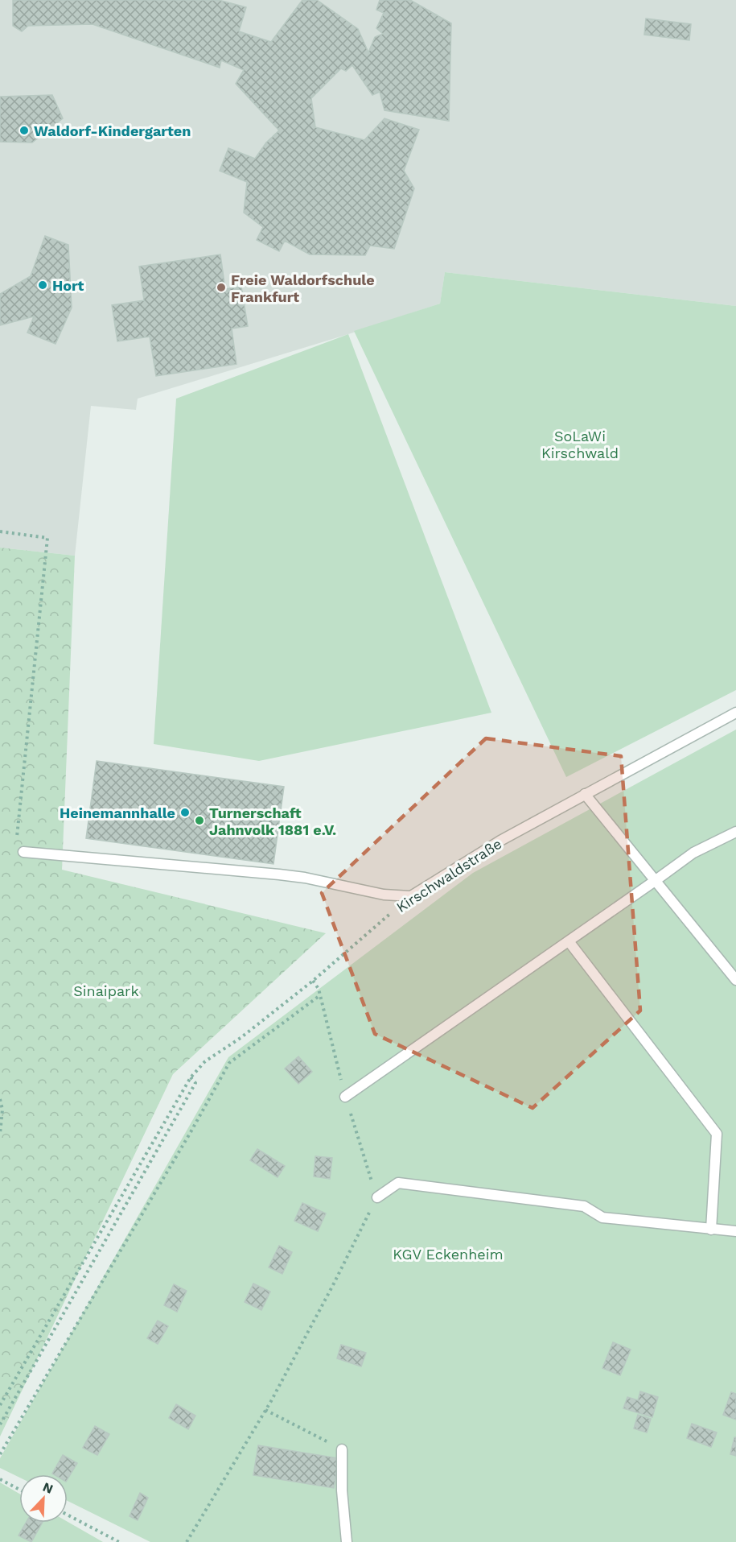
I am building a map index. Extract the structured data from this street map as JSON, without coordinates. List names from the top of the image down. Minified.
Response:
{"streets":{"lane":["Kirschwaldstraße"]},"parks":["SoLaWi Kirschwald","Sinaipark","KGV Eckenheim"],"places":["Waldorf-Kindergarten","Hort","Freie Waldorfschule Frankfurt","Heinemannhalle","Turnerschaft Jahnvolk 1881 e.V."],"north":"top right"}
